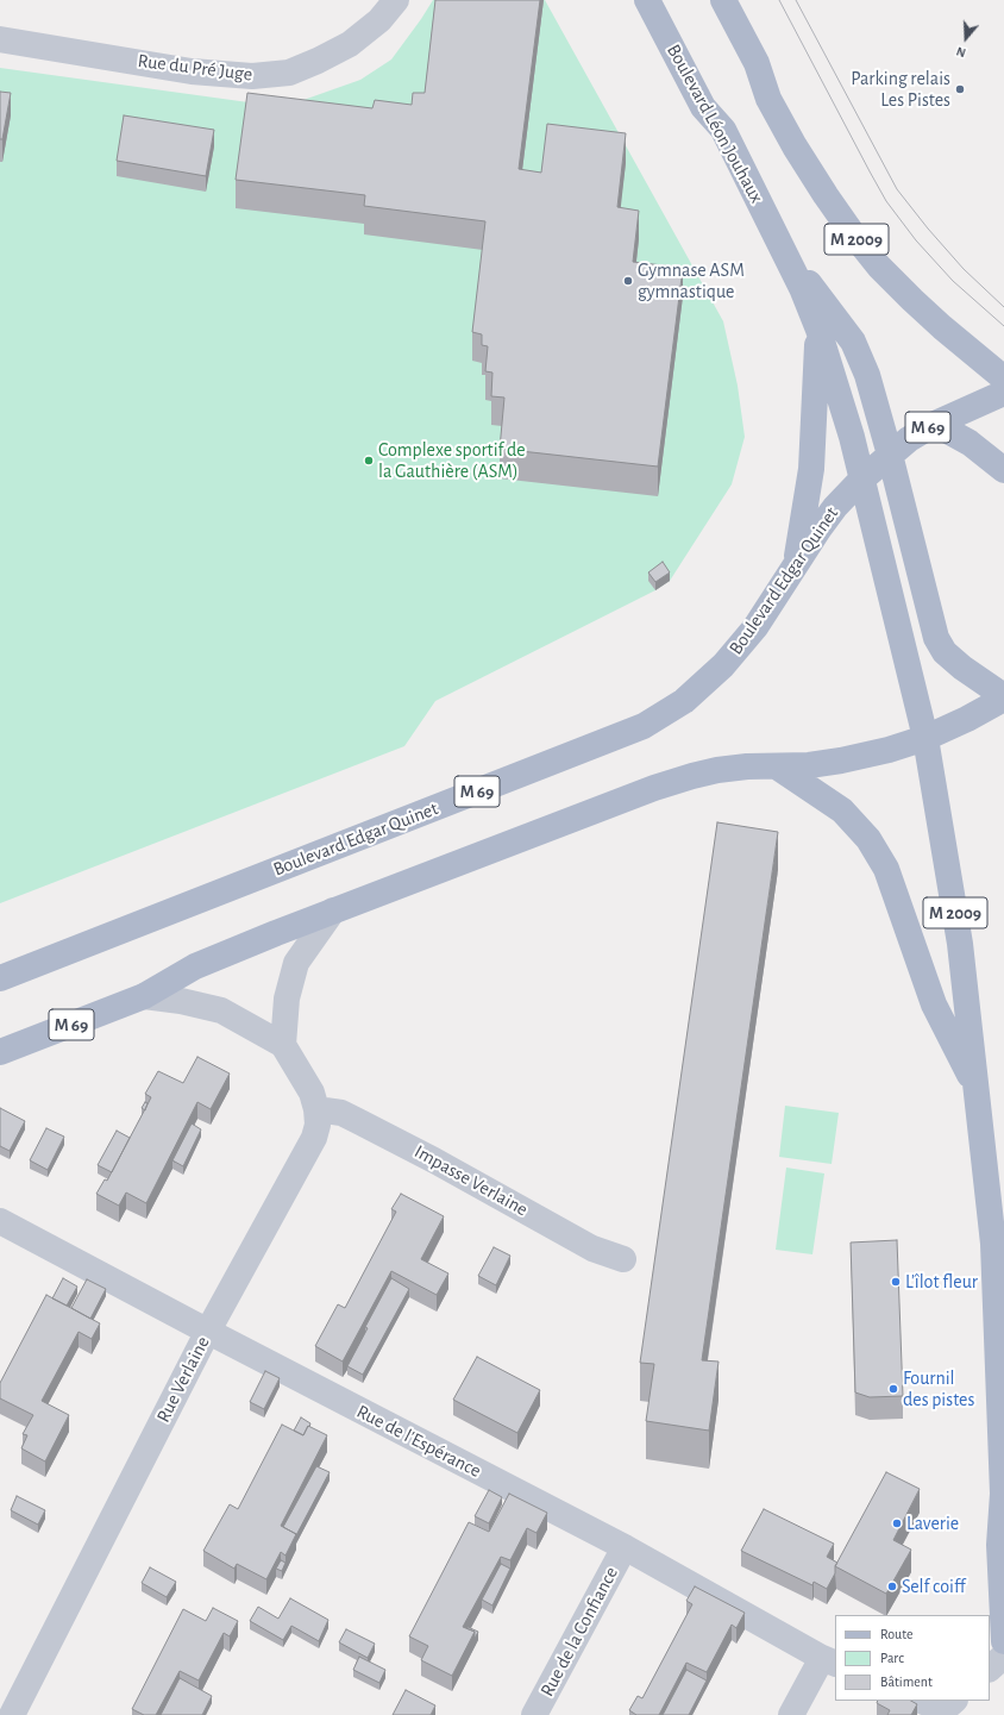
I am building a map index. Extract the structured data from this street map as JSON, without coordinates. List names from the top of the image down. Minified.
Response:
{"streets":{"main road":["Boulevard Léon Jouhaux","M 2009","M 69","Boulevard Edgar Quinet"],"street":["Rue du Pré Juge","Impasse Verlaine","Rue Verlaine","Rue de l'Espérance","Rue de la Confiance"]},"crossings":[["Boulevard Léon Jouhaux","M 2009"],["M 2009","M 69"],["M 2009","Boulevard Edgar Quinet"],["Impasse Verlaine","Rue Verlaine"],["Rue Verlaine","Rue de l'Espérance"],["Rue de l'Espérance","Rue de la Confiance"]],"places":["Parking relais Les Pistes","Gymnase ASM gymnastique","Complexe sportif de la Gauthière (ASM)","L'îlot fleur","Fournil des pistes","Laverie","Self coiff"],"legend":["Route","Parc","Bâtiment"],"north":"bottom"}
